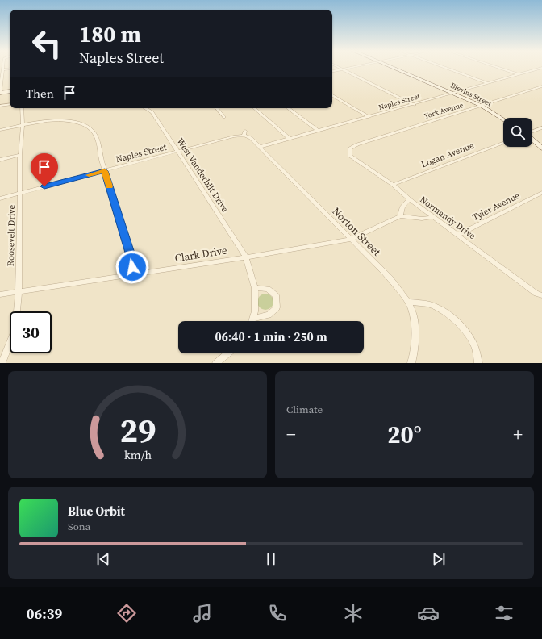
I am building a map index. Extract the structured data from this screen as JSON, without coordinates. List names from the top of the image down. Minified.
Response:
{"streets":{"street":["Blevins Street","Naples Street","York Avenue","Logan Avenue","West Vanderbilt Drive","Tyler Avenue","Normandy Drive","Norton Street","Roosevelt Drive","Clark Drive"]},"crossings":[["Blevins Street","Naples Street"],["Blevins Street","York Avenue"],["Naples Street","West Vanderbilt Drive"],["Naples Street","Norton Street"],["Naples Street","Roosevelt Drive"],["York Avenue","Normandy Drive"],["Logan Avenue","Normandy Drive"],["West Vanderbilt Drive","Clark Drive"],["Tyler Avenue","Normandy Drive"],["Norton Street","Clark Drive"],["Roosevelt Drive","Clark Drive"]],"page":{"turn":["180 m","Naples Street"],"then":"Then","limit":"30","trip":"06:40 · 1 min · 250 m","tile":"Climate","heat":["−","20°","+"],"song":["Blue Orbit","Sona"],"tabs":"06:39","gauge":["29","km/h"]}}
